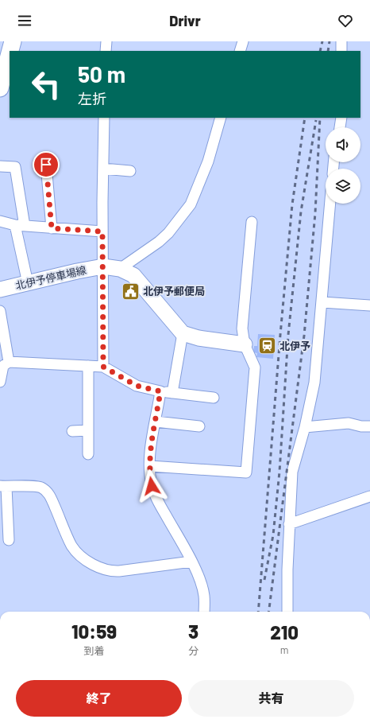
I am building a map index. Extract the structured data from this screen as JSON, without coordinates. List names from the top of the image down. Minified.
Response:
{"streets":{"main road":["北伊予停車場線"]},"places":{"public building":["北伊予郵便局"],"station":["北伊予"]},"page":{"header":"Drivr","turn":["50 m","左折"],"eta":["10:59","到着","3","分","210","m"],"buttons":["終了","共有"]}}
